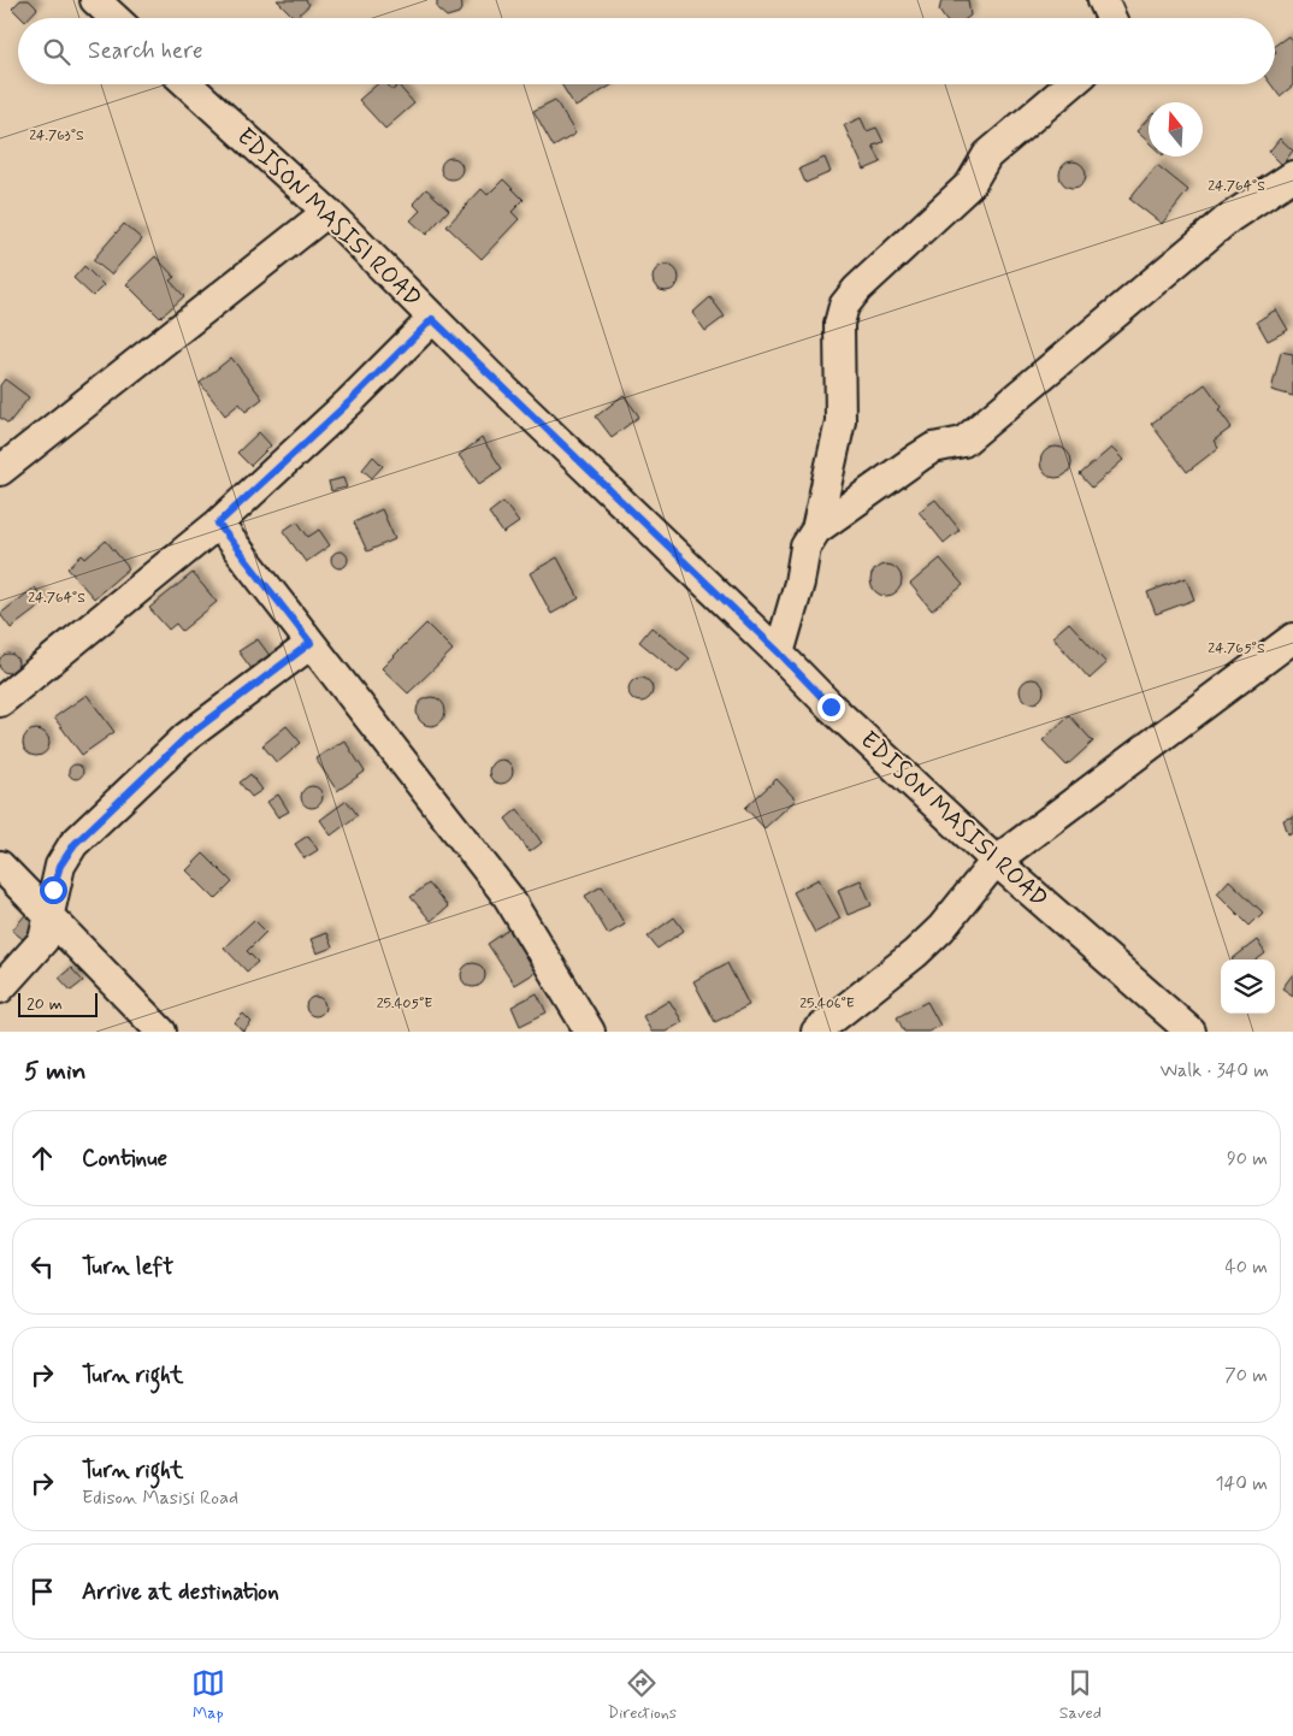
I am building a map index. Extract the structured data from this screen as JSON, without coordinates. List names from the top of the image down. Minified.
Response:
{"streets":{"street":["EDISON MASISI ROAD"]},"scale_bar":"20 m","north":"top","page":{"search":"Search here","scale":"20 m","heading":["5 min","Walk · 340 m"],"list":[["Continue","90 m"],["Turn left","40 m"],["Turn right","70 m"],["Turn right","Edison Masisi Road","140 m"],"Arrive at destination"],"nav":["Map","Directions","Saved"]},"coordinates":["24.763°S","24.764°S","24.765°S","25.405°E","25.406°E"]}
